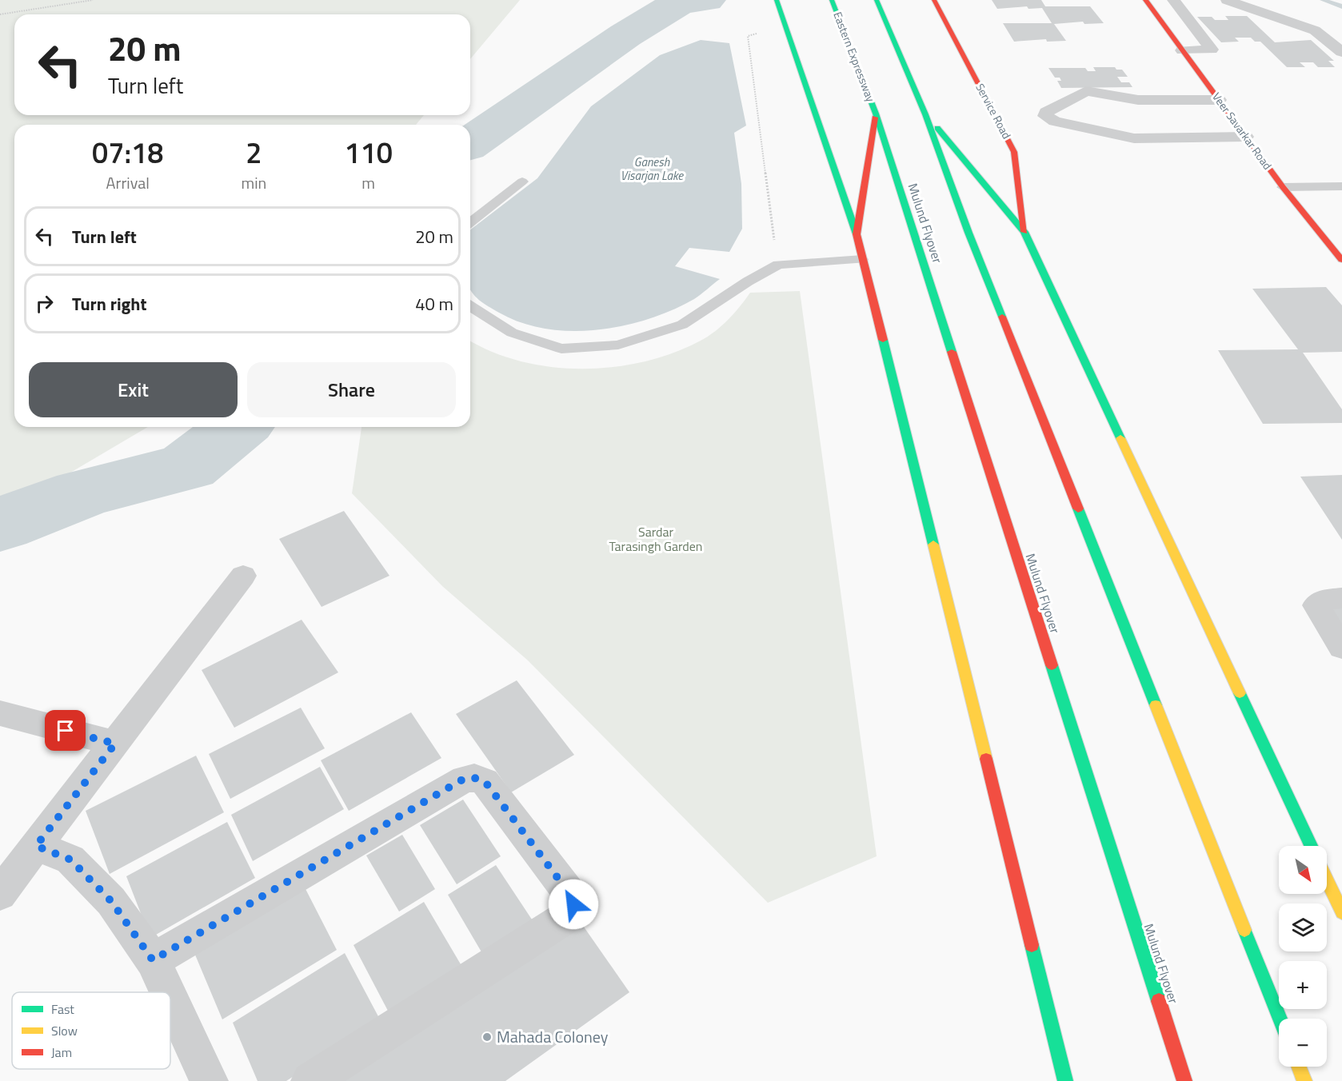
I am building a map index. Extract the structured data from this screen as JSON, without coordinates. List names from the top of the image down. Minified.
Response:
{"streets":{"main road":["Eastern Expressway","Service Road","Veer Savarkar Road","Mulund Flyover"]},"crossings":[["Eastern Expressway","Mulund Flyover"]],"water":["Ganesh Visarjan Lake"],"parks":["Sardar Tarasingh Garden"],"places":["Mahada Coloney"],"legend":["Fast","Slow","Jam"],"north":"bottom right","page":{"turn":["20 m","Turn left"],"eta":["07:18","Arrival","2","min","110","m"],"list":[{"name":"Turn left","value":"20 m"},{"name":"Turn right","value":"40 m"}],"buttons":["Exit","Share"],"map_buttons":["+","−"]}}
